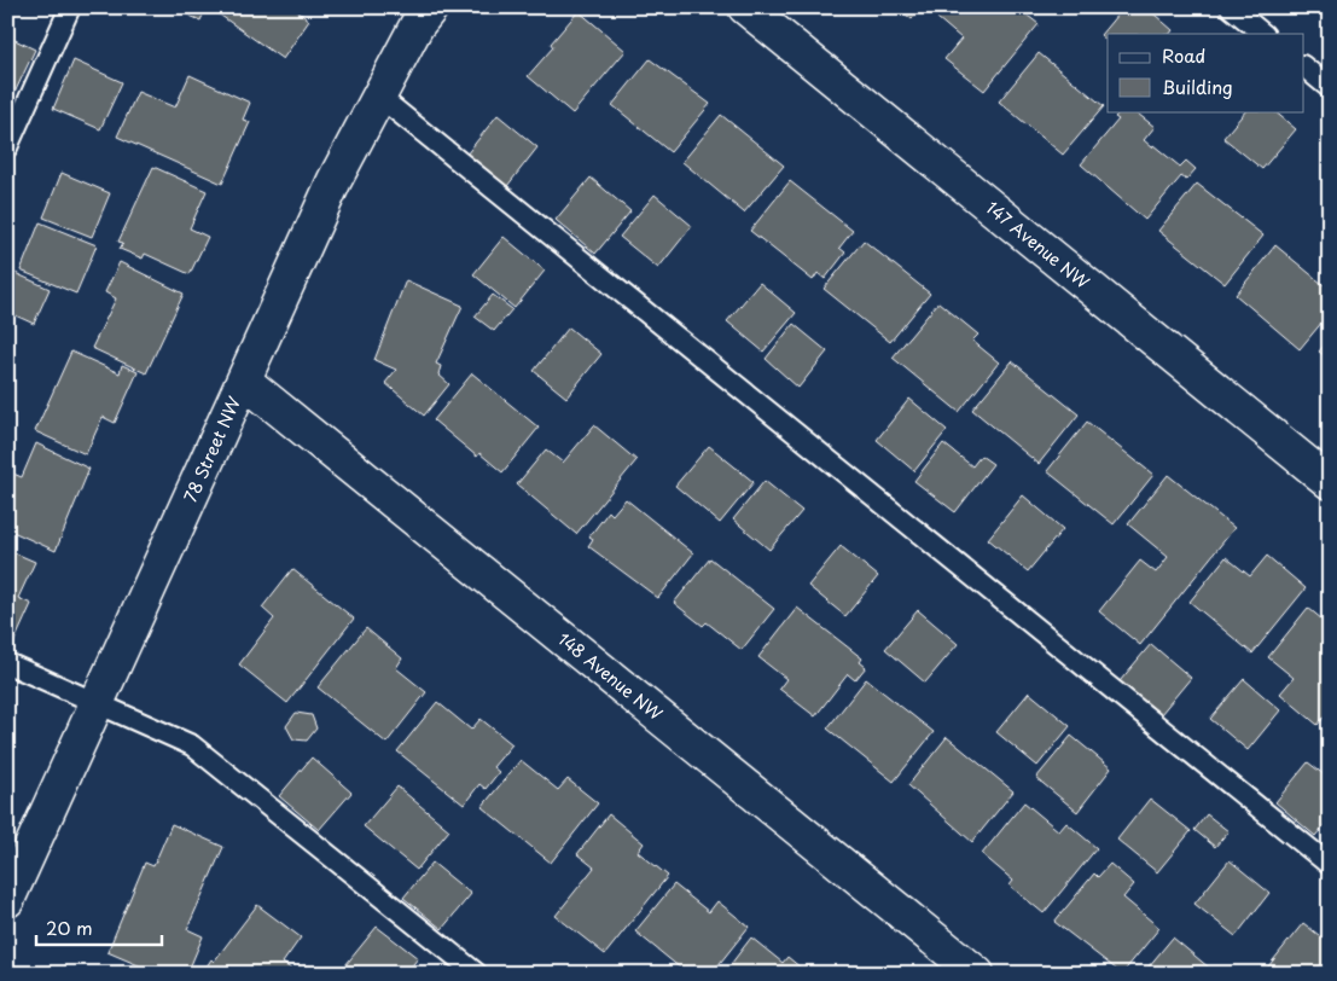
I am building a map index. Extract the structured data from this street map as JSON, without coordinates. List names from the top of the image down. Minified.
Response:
{"streets":{"street":["147 Avenue NW","78 Street NW","148 Avenue NW"]},"crossings":[["78 Street NW","148 Avenue NW"]],"legend":["Road","Building"],"scale_bar":"20 m"}
